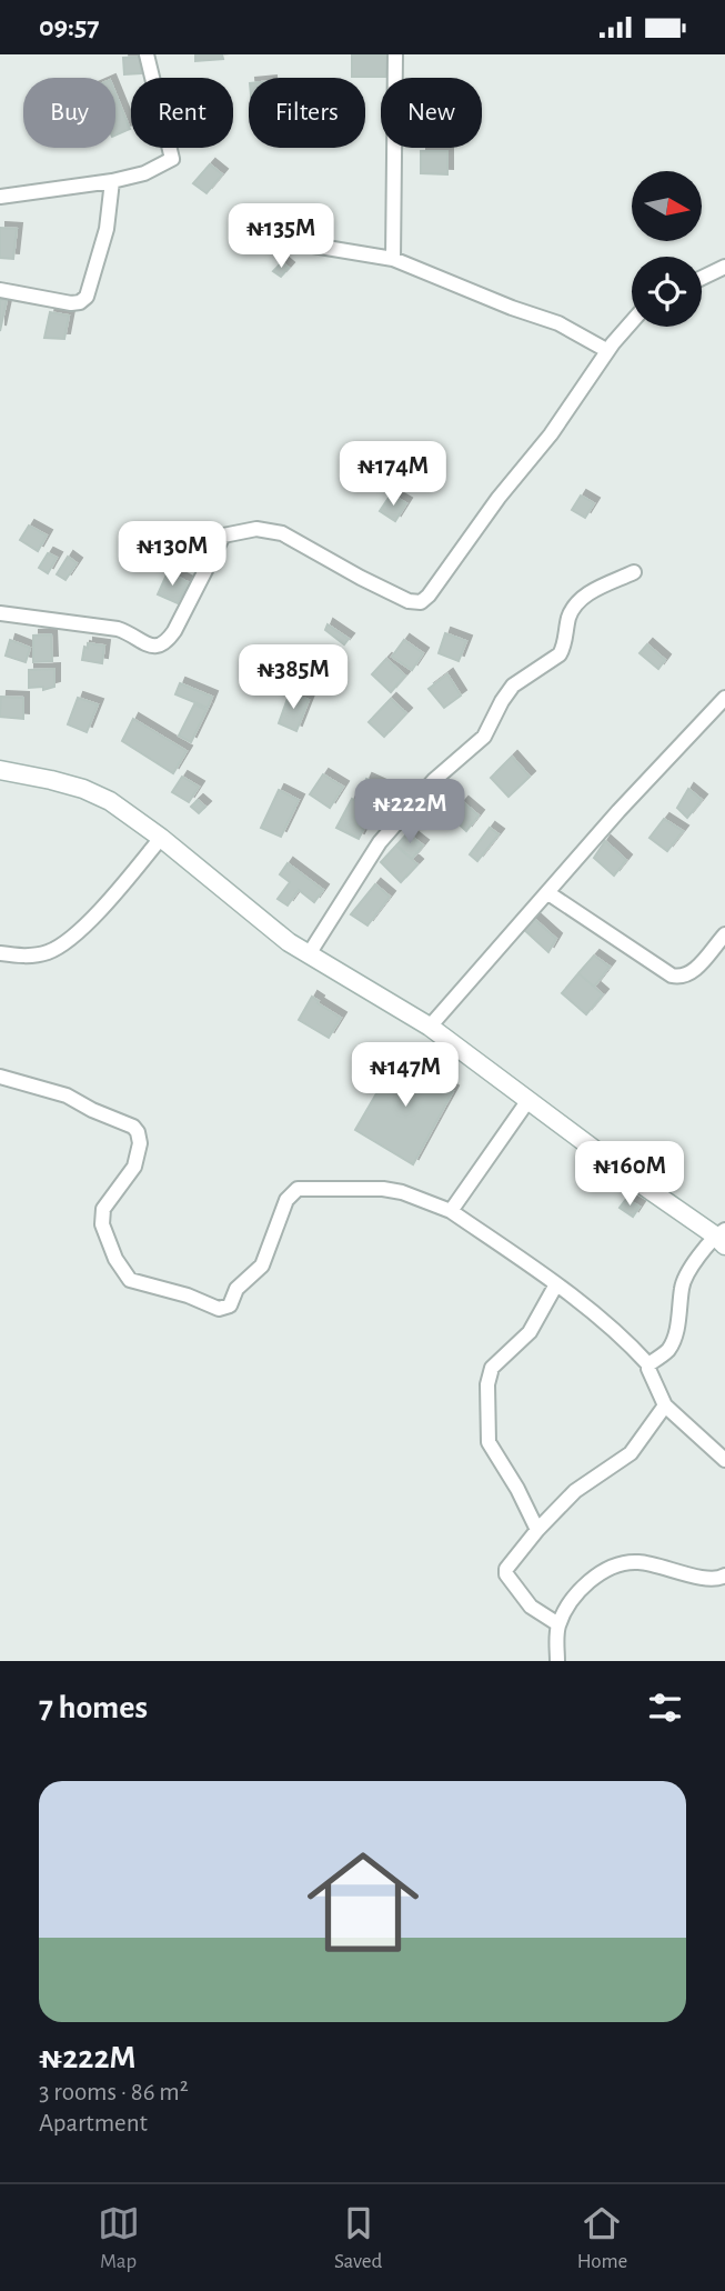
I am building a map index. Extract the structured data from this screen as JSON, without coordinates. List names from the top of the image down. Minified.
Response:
{"north":"right","page":{"status":"09:57","chip":["Buy","Rent","Filters","New"],"price":["₦135M","₦174M","₦130M","₦385M","₦222M","₦147M","₦160M"],"heading":"7 homes","list":[{"name":"₦222M","note":"3 rooms · 86 m² · Apartment"}],"tabs":["Map","Saved","Home"]}}
